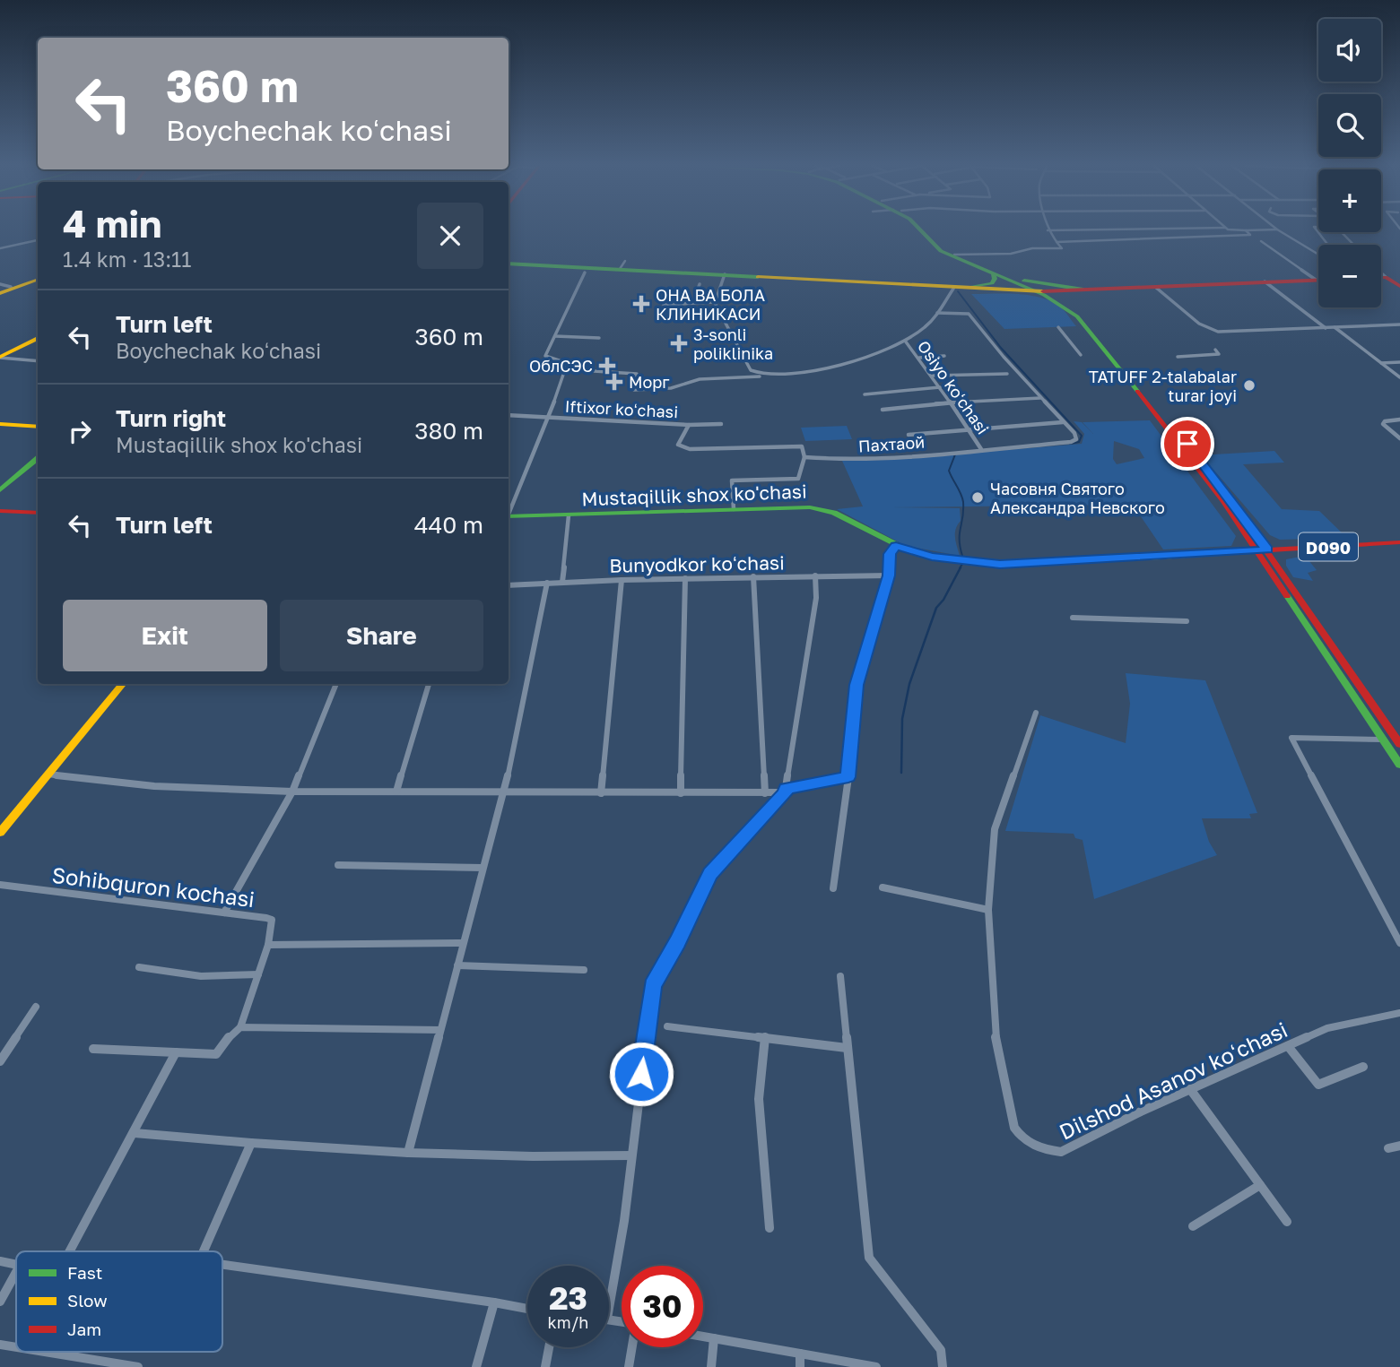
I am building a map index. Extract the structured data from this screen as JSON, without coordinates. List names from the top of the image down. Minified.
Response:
{"streets":{"main road":["Mustaqillik shox ko'chasi","D090"],"street":["Osiyo koʻchasi","Iftixor koʻchasi","Пахтаой","Bunyodkor koʻchasi","Sohibquron kochasi","Dilshod Asanov koʻchasi"]},"crossings":[["Osiyo koʻchasi","Пахтаой"],["Iftixor koʻchasi","Пахтаой"]],"places":{"health":["ОНА ВА БОЛА КЛИНИКАСИ","3-sonli poliklinika","ОблСЭС","Морг"],"other":["TATUFF 2-talabalar turar joyi","Часовня Святого Александра Невского"]},"legend":["Fast","Slow","Jam"],"page":{"map_buttons":["+","−"],"turn":["360 m","Boychechak koʻchasi"],"heading":["4 min","1.4 km · 13:11"],"list":[{"name":"Turn left","note":"Boychechak koʻchasi","value":"360 m"},{"name":"Turn right","note":"Mustaqillik shox ko'chasi","value":"380 m"},{"name":"Turn left","value":"440 m"}],"buttons":["Exit","Share"],"speed":"23 km/h","limit":"30"}}
